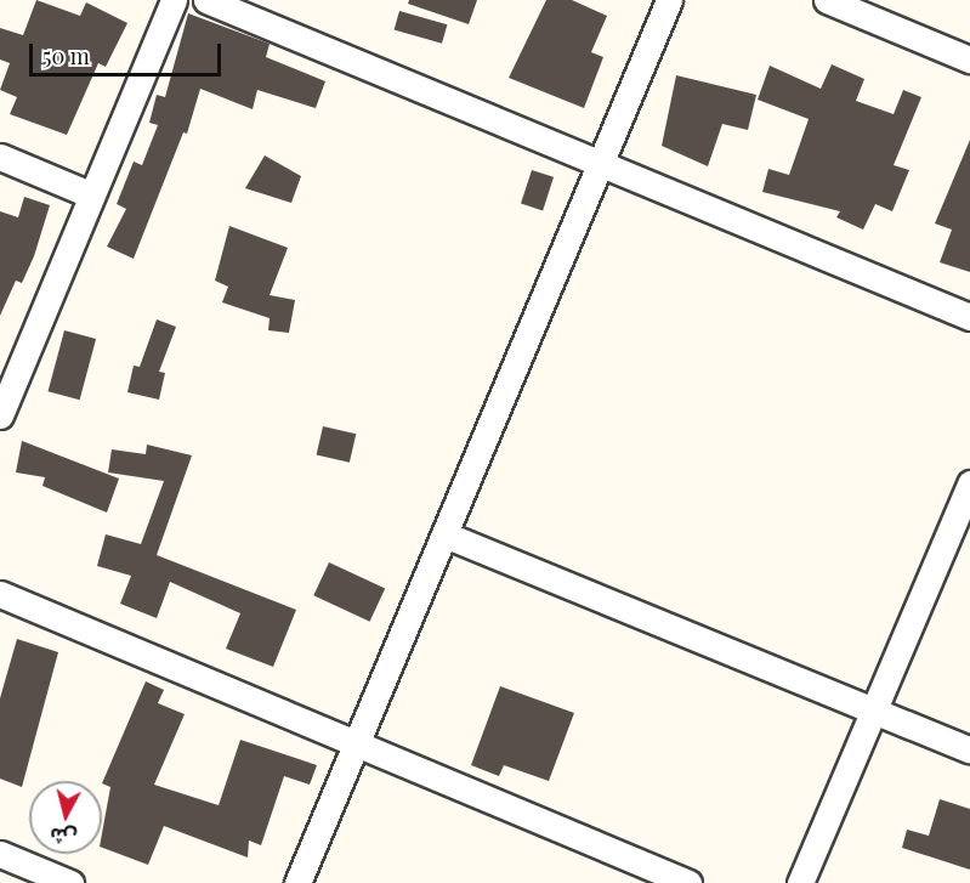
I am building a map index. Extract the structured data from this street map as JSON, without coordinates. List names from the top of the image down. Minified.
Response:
{"scale_bar":"50 m","north":"bottom"}
